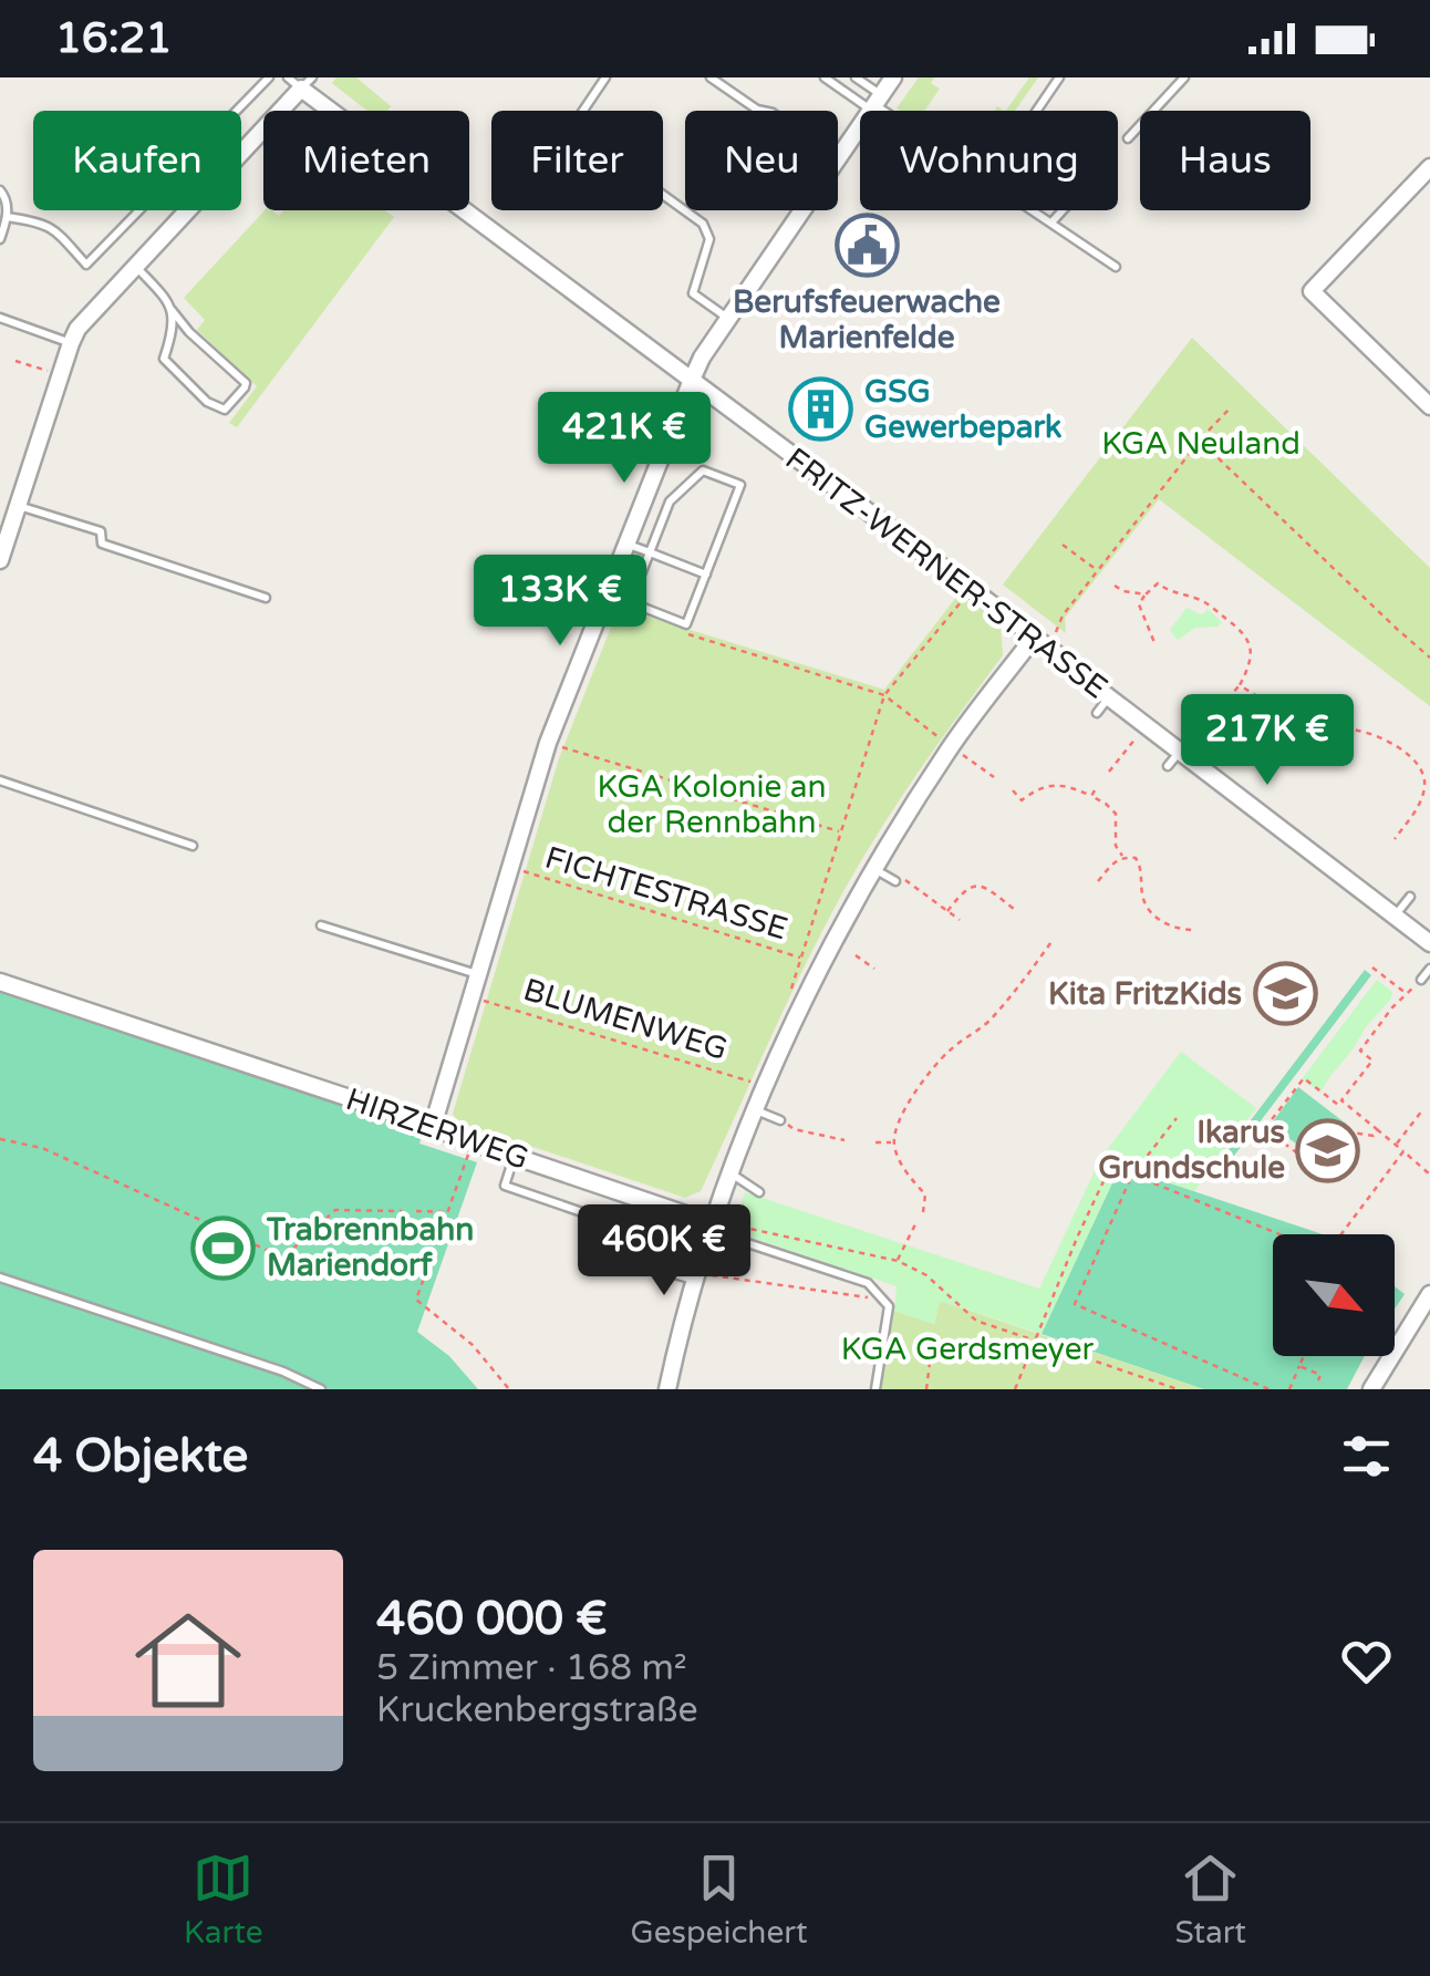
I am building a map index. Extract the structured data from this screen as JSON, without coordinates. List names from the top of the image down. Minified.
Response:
{"streets":{"street":["FRITZ-WERNER-STRASSE","HIRZERWEG"],"path":["FICHTESTRASSE","BLUMENWEG"]},"parks":["KGA Neuland","KGA Kolonie an der Rennbahn","KGA Gerdsmeyer"],"places":{"public building":["Berufsfeuerwache Marienfelde"],"building":["GSG Gewerbepark"],"school or university":["Kita FritzKids","Ikarus Grundschule"],"sports":["Trabrennbahn Mariendorf"]},"north":"bottom right","page":{"status":"16:21","chip":["Kaufen","Mieten","Filter","Neu","Wohnung","Haus"],"price":["421K €","133K €","217K €","460K €"],"heading":"4 Objekte","list":[{"name":"460 000 €","note":"5 Zimmer · 168 m² · Kruckenbergstraße"}],"tabs":["Karte","Gespeichert","Start"]}}
